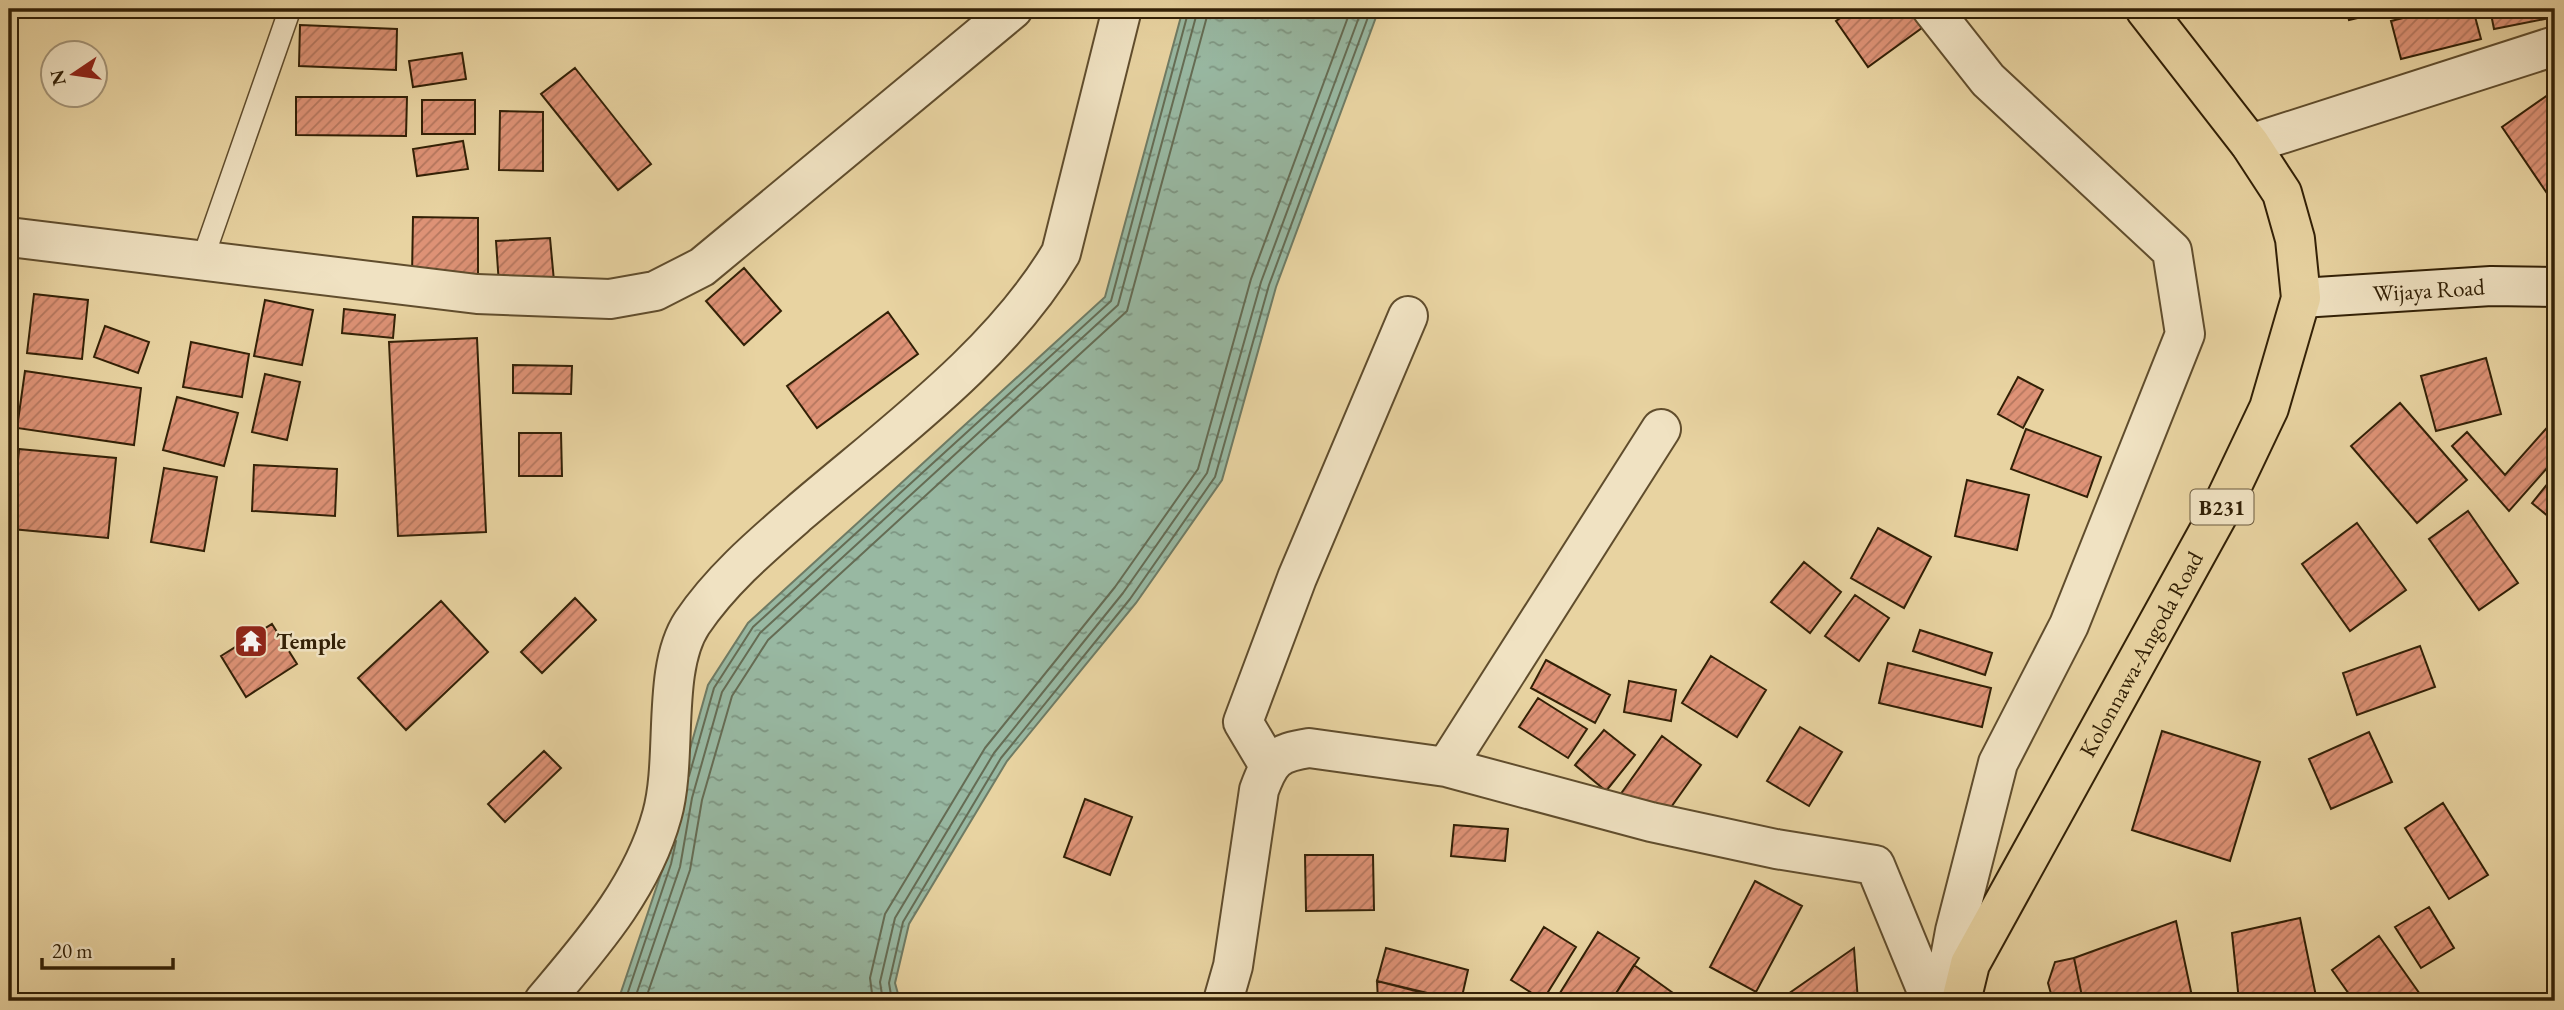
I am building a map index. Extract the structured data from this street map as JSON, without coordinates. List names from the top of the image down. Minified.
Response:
{"streets":{"main road":["B231","Kolonnawa-Angoda Road"],"street":["Wijaya Road"]},"crossings":[["Wijaya Road","Kolonnawa-Angoda Road"]],"places":{"temple":["Temple"]},"scale_bar":"20 m","north":"left"}
